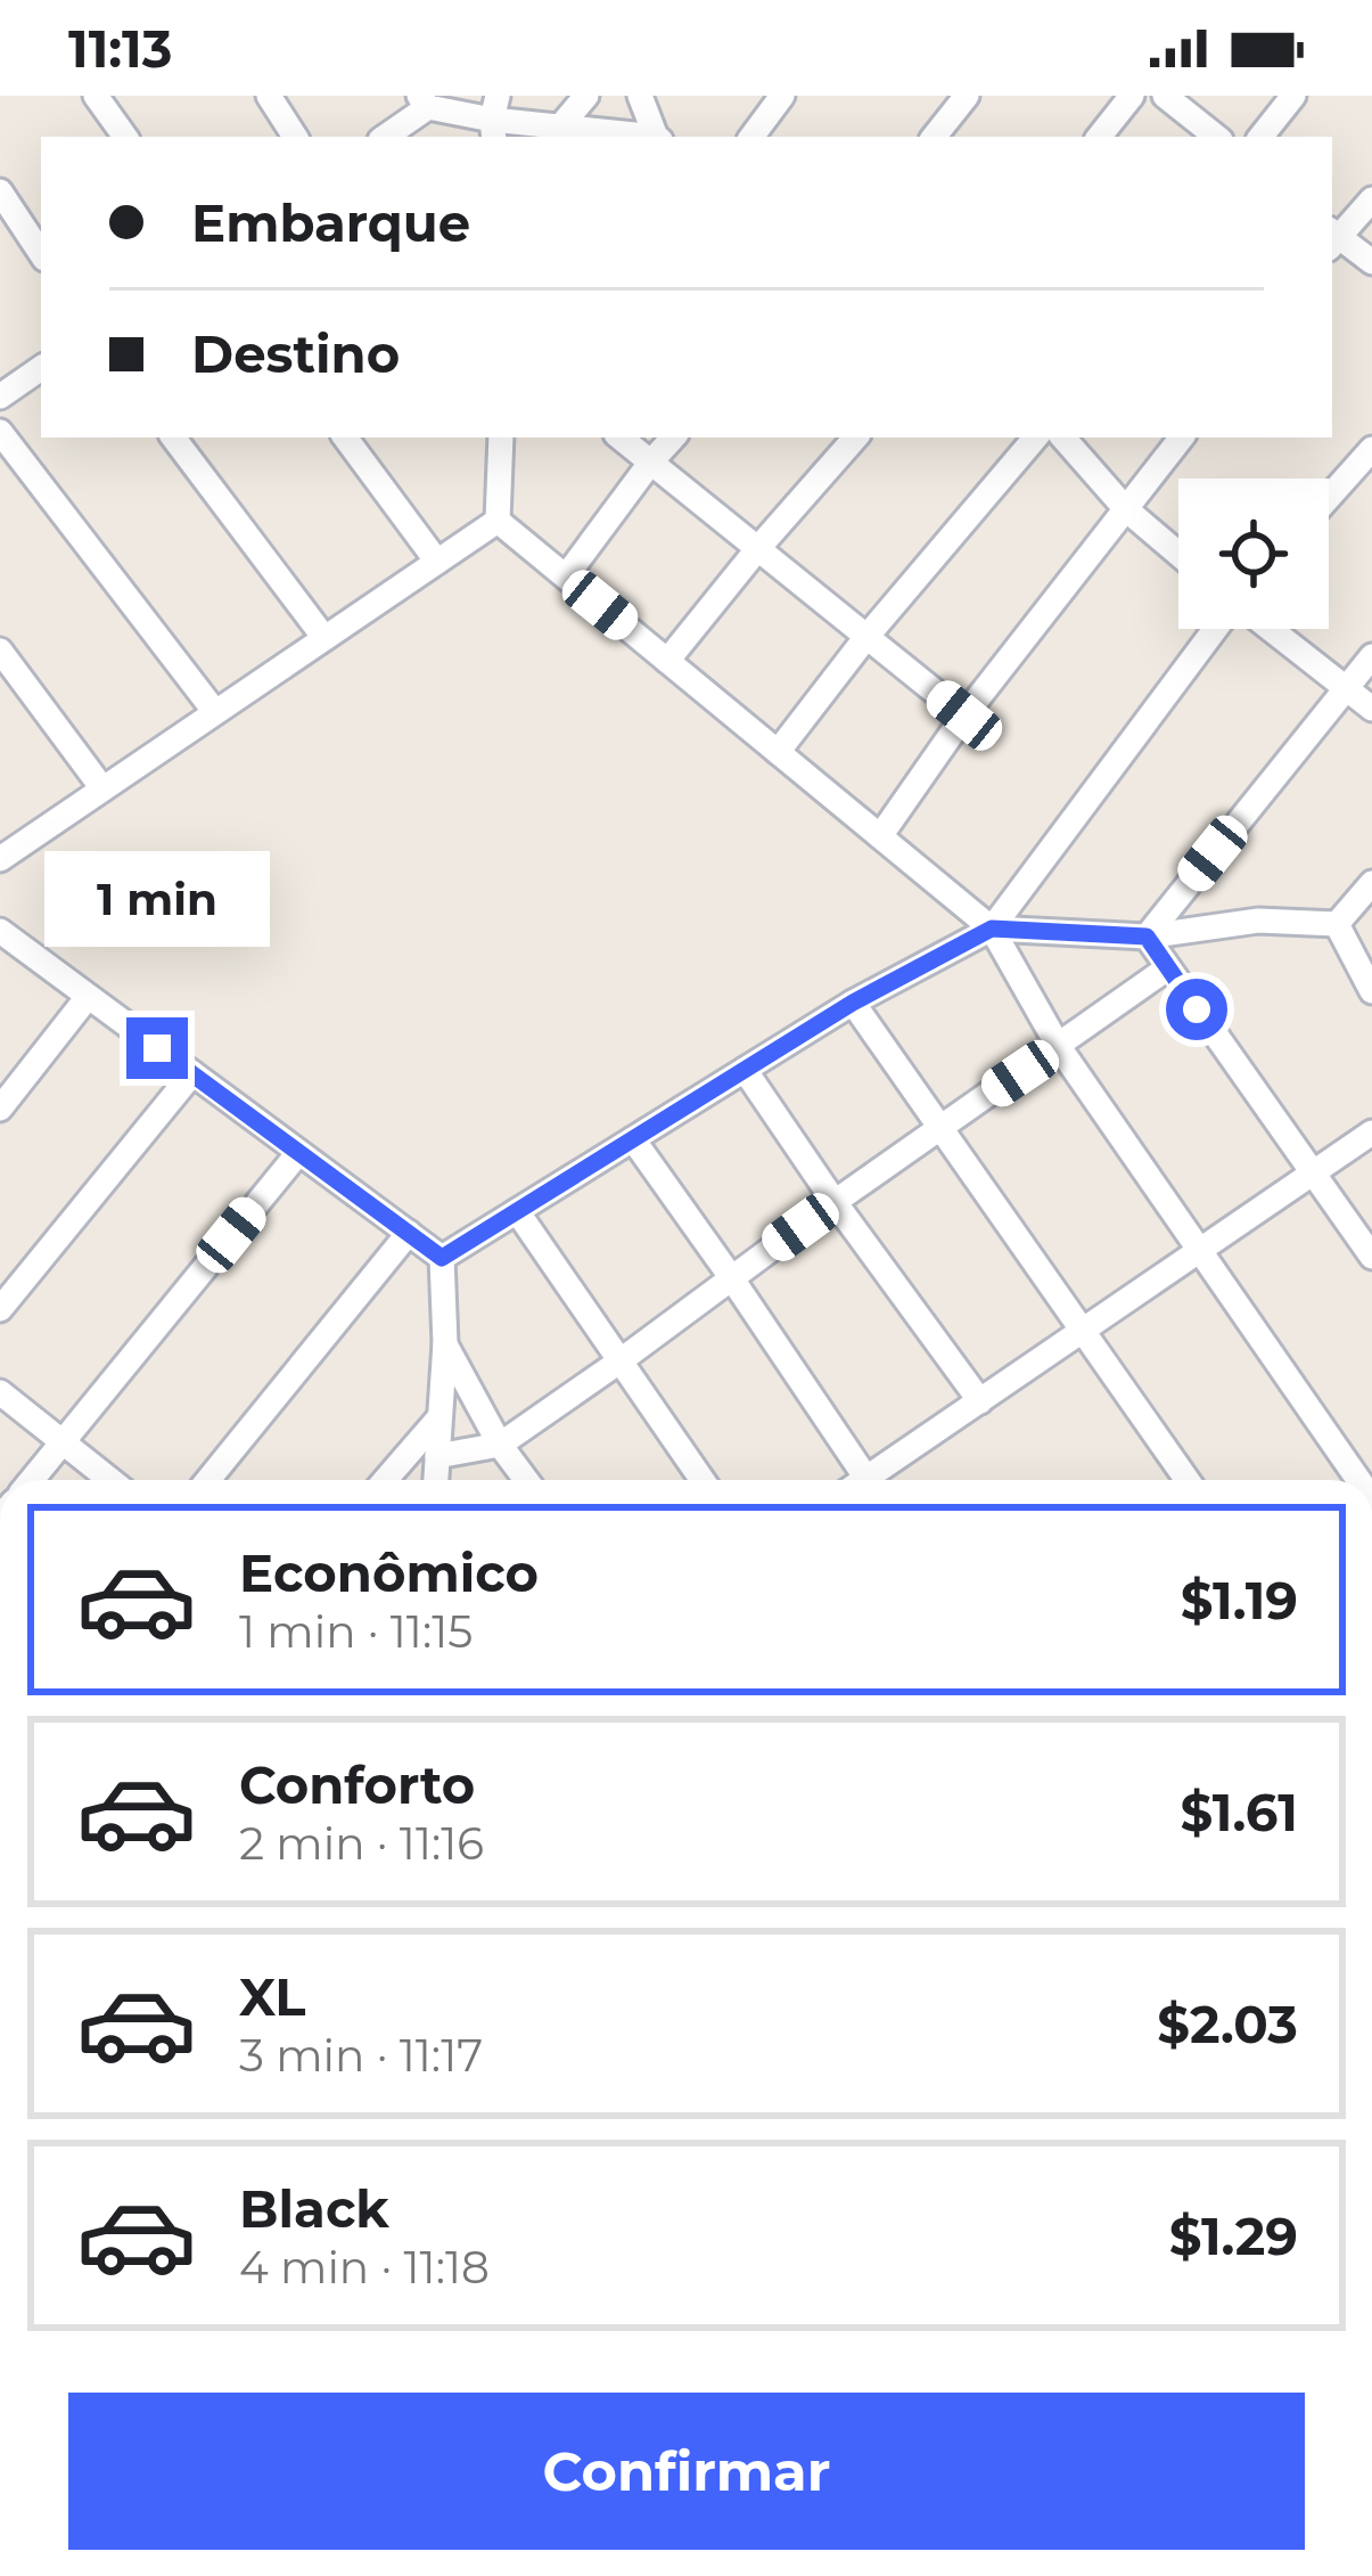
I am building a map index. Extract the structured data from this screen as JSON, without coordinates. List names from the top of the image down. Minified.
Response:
{"page":{"status":"11:13","banner":["Embarque","Destino"],"bubble":"1 min","list":[{"name":"Econômico","note":"1 min · 11:15","value":"$1.19"},{"name":"Conforto","note":"2 min · 11:16","value":"$1.61"},{"name":"XL","note":"3 min · 11:17","value":"$2.03"},{"name":"Black","note":"4 min · 11:18","value":"$1.29"}],"buttons":"Confirmar"}}
